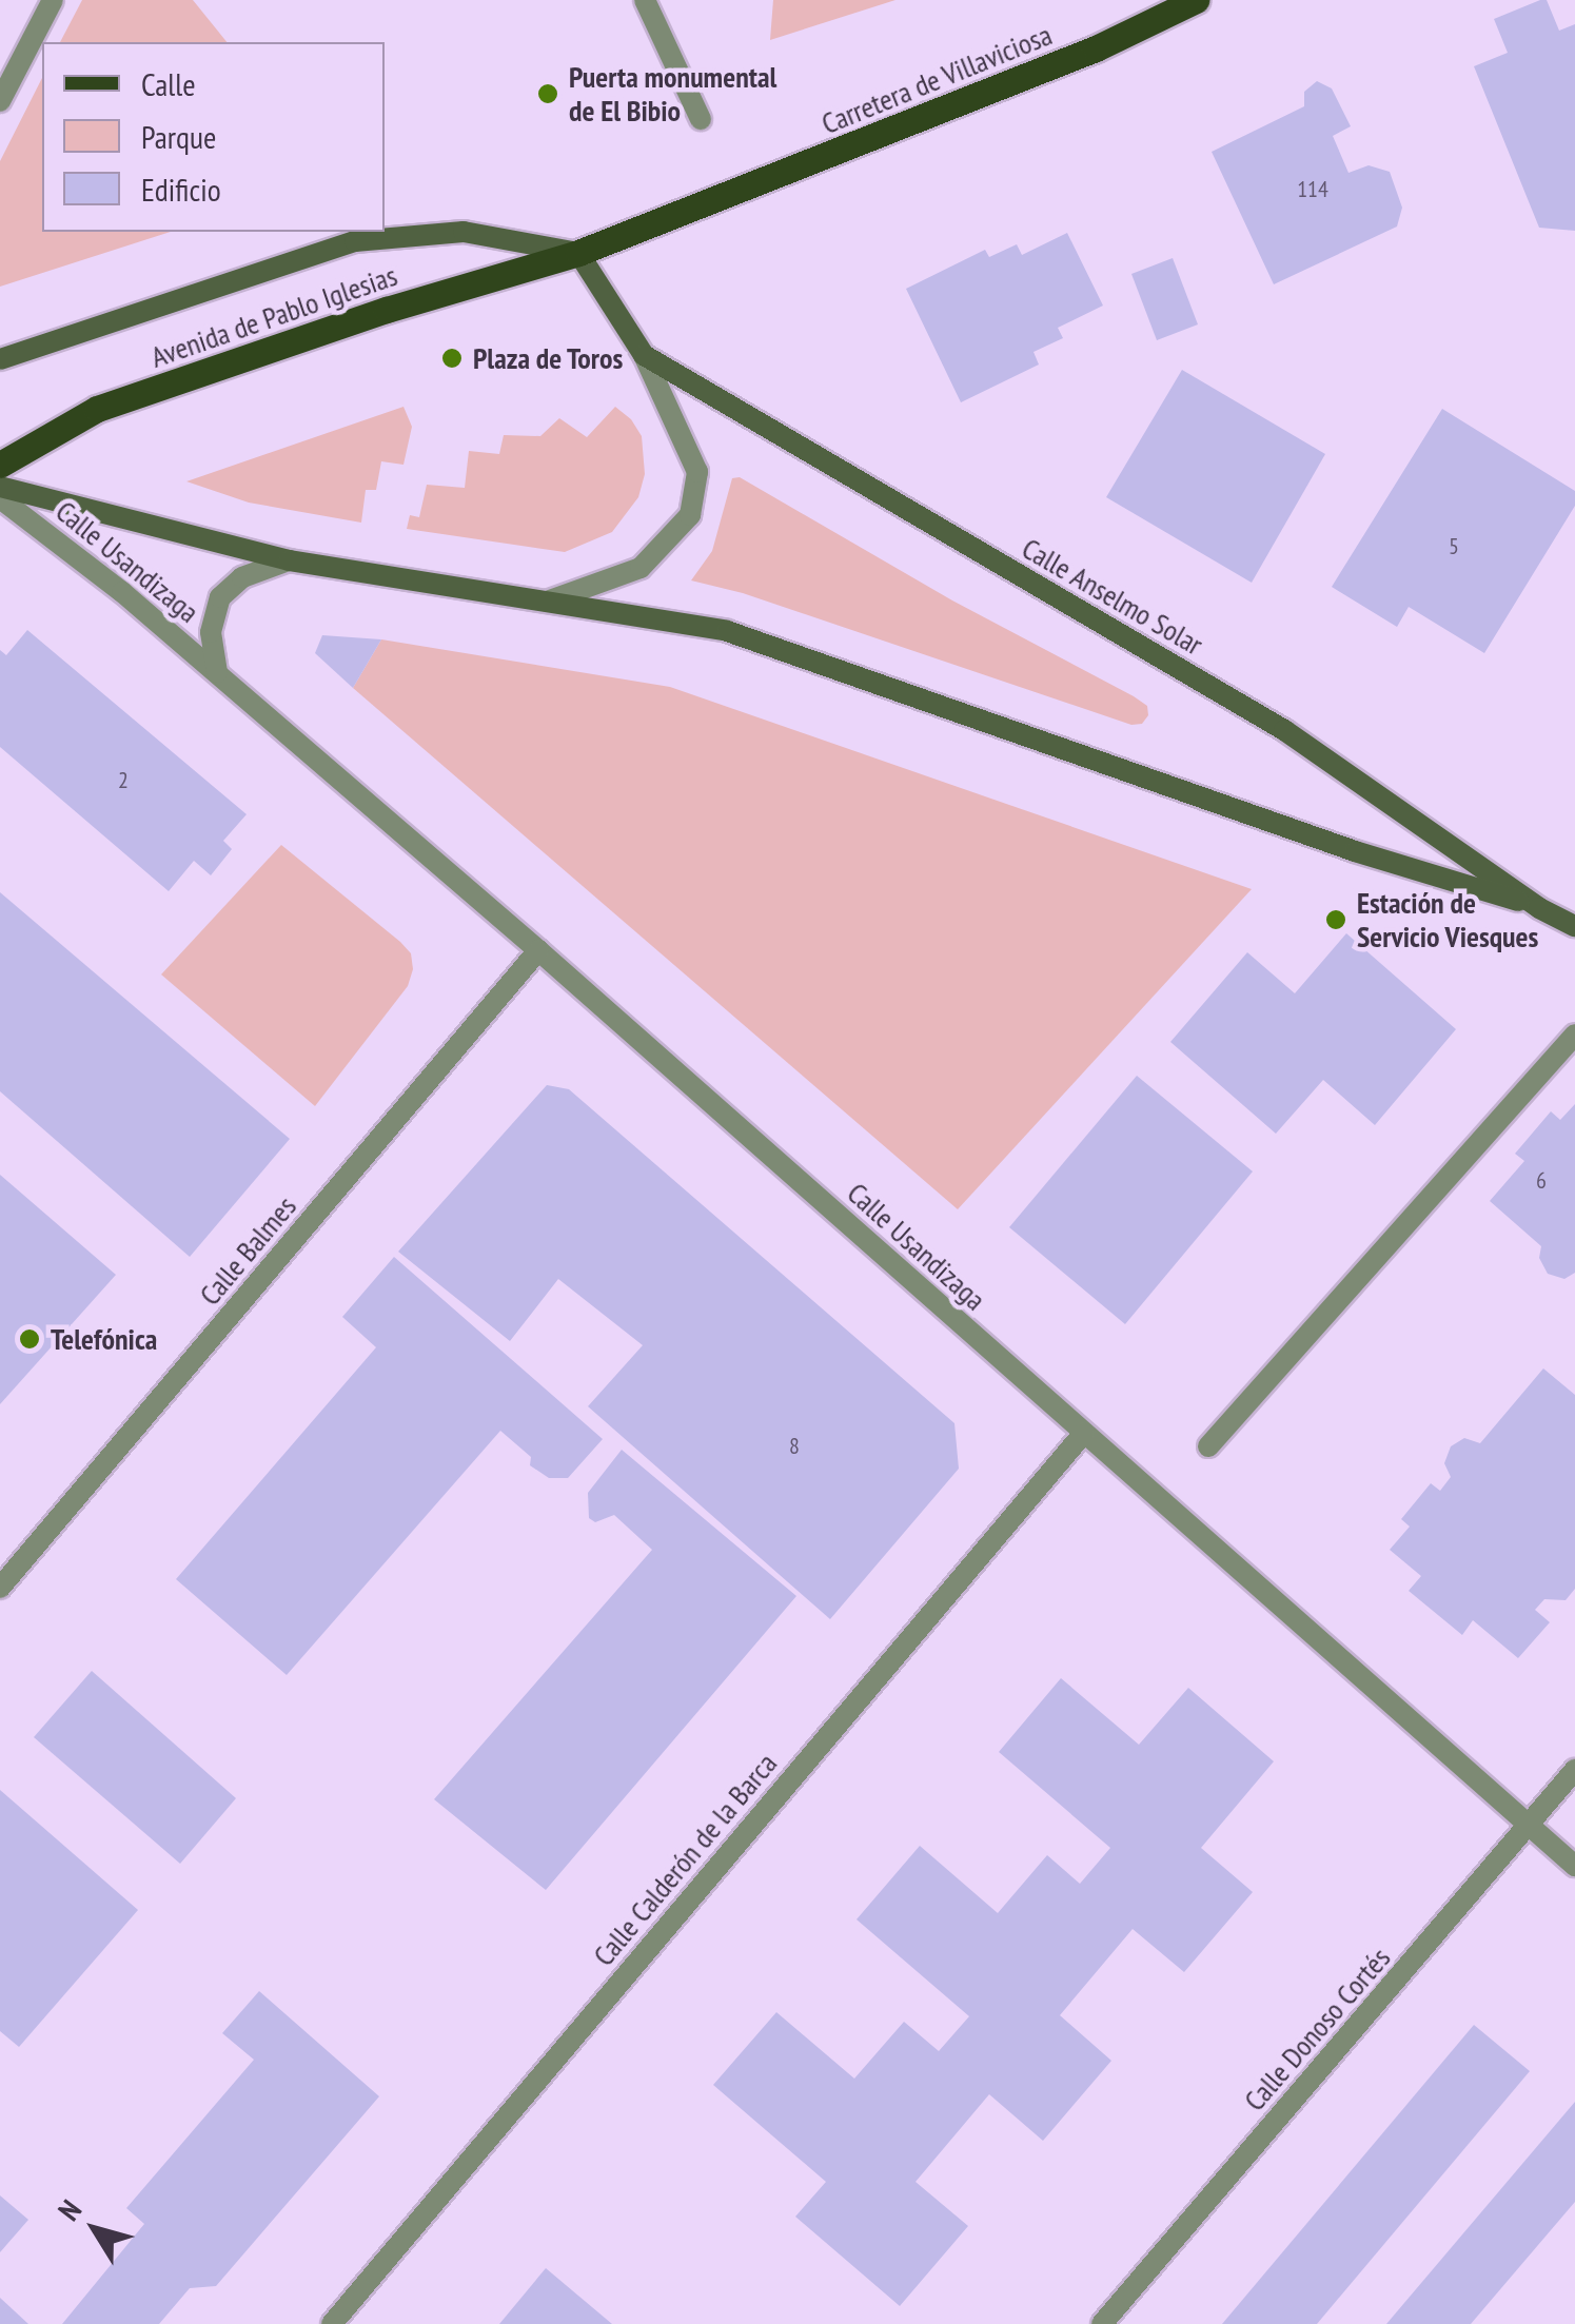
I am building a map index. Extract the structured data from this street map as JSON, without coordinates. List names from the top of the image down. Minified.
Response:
{"streets":{"main road":["Carretera de Villaviciosa","Avenida de Pablo Iglesias","Calle Anselmo Solar"],"street":["Calle Usandizaga","Calle Balmes","Calle Calderón de la Barca","Calle Donoso Cortés"]},"crossings":[["Carretera de Villaviciosa","Avenida de Pablo Iglesias"],["Calle Usandizaga","Calle Anselmo Solar"],["Calle Usandizaga","Calle Balmes"],["Calle Usandizaga","Calle Calderón de la Barca"],["Calle Usandizaga","Calle Donoso Cortés"]],"places":["Puerta monumental de El Bibio","Plaza de Toros","Estación de Servicio Viesques","Telefónica"],"house_numbers":["114","5","2","6","8"],"legend":["Calle","Parque","Edificio"],"north":"top left"}
